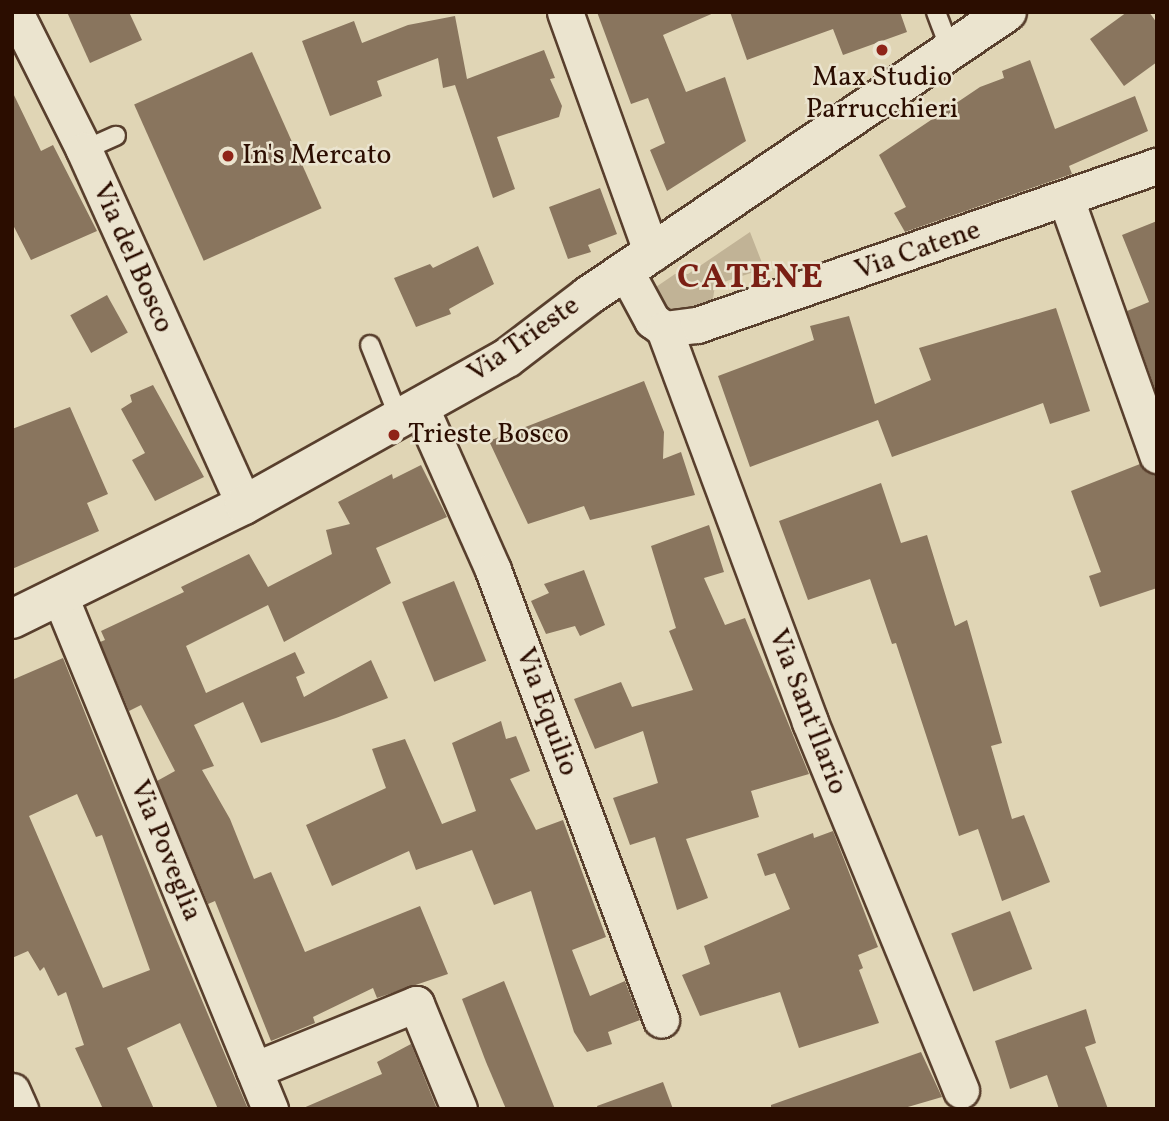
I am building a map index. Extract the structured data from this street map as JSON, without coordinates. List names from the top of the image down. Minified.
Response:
{"streets":{"street":["Via Catene","Via del Bosco","Via Trieste","Via Equilio","Via Sant'Ilario","Via Poveglia"]},"crossings":[["Via Catene","Via Sant'Ilario"],["Via del Bosco","Via Trieste"],["Via Trieste","Via Equilio"],["Via Trieste","Via Poveglia"]],"districts":["CATENE"],"places":["Max Studio Parrucchieri","In's Mercato","Trieste Bosco"]}
